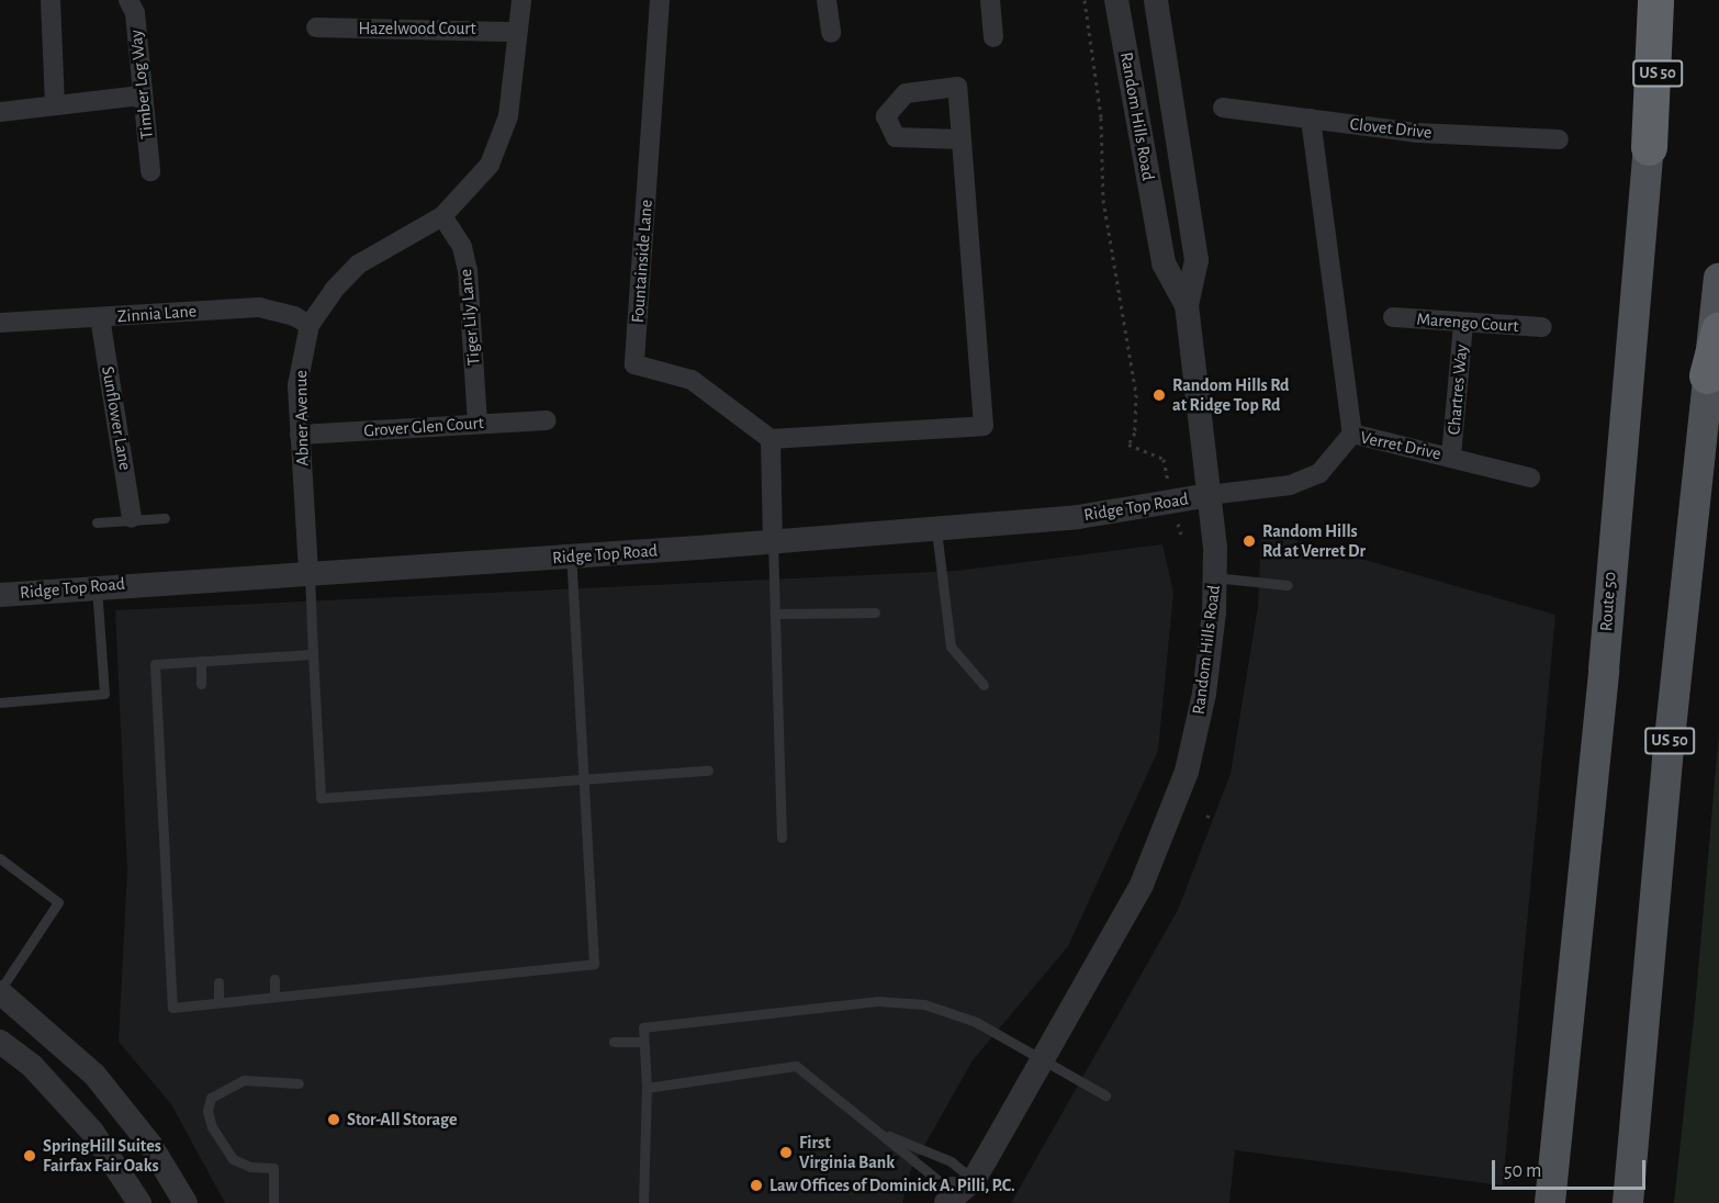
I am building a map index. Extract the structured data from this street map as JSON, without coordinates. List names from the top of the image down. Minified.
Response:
{"streets":{"main road":["US 50","Route 50"],"street":["Hazelwood Court","Timber Log Way","Random Hills Road","Clovet Drive","Fountainside Lane","Zinnia Lane","Tiger Lily Lane","Marengo Court","Chartres Way","Sunflower Lane","Abner Avenue","Grover Glen Court","Verret Drive","Ridge Top Road"]},"crossings":[["Hazelwood Court","Abner Avenue"],["Random Hills Road","Verret Drive"],["Random Hills Road","Ridge Top Road"],["Zinnia Lane","Sunflower Lane"],["Zinnia Lane","Abner Avenue"],["Tiger Lily Lane","Abner Avenue"],["Tiger Lily Lane","Grover Glen Court"],["Marengo Court","Chartres Way"],["Chartres Way","Verret Drive"],["Abner Avenue","Grover Glen Court"],["Abner Avenue","Ridge Top Road"],["Verret Drive","Ridge Top Road"]],"places":["Random Hills Rd at Ridge Top Rd","Random Hills Rd at Verret Dr","Stor-All Storage","First Virginia Bank","SpringHill Suites Fairfax Fair Oaks","Law Offices of Dominick A. Pilli, P.C."],"scale_bar":"50 m"}
